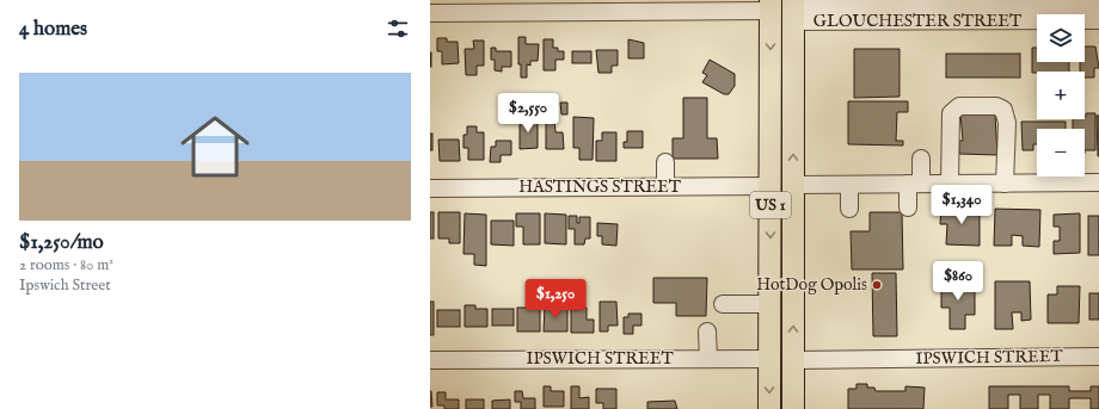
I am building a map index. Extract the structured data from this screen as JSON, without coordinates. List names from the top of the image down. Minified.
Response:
{"streets":{"main road":["US 1"],"street":["GLOUCHESTER STREET","HASTINGS STREET","IPSWICH STREET"]},"crossings":[["GLOUCHESTER STREET","US 1"],["HASTINGS STREET","US 1"],["US 1","IPSWICH STREET"]],"places":["HotDog Opolis"],"page":{"heading":"4 homes","map_buttons":["+","−"],"list":[{"name":"$1,250/mo","note":"2 rooms · 80 m² · Ipswich Street"}],"price":["$2,550","$1,340","$860","$1,250"]}}
